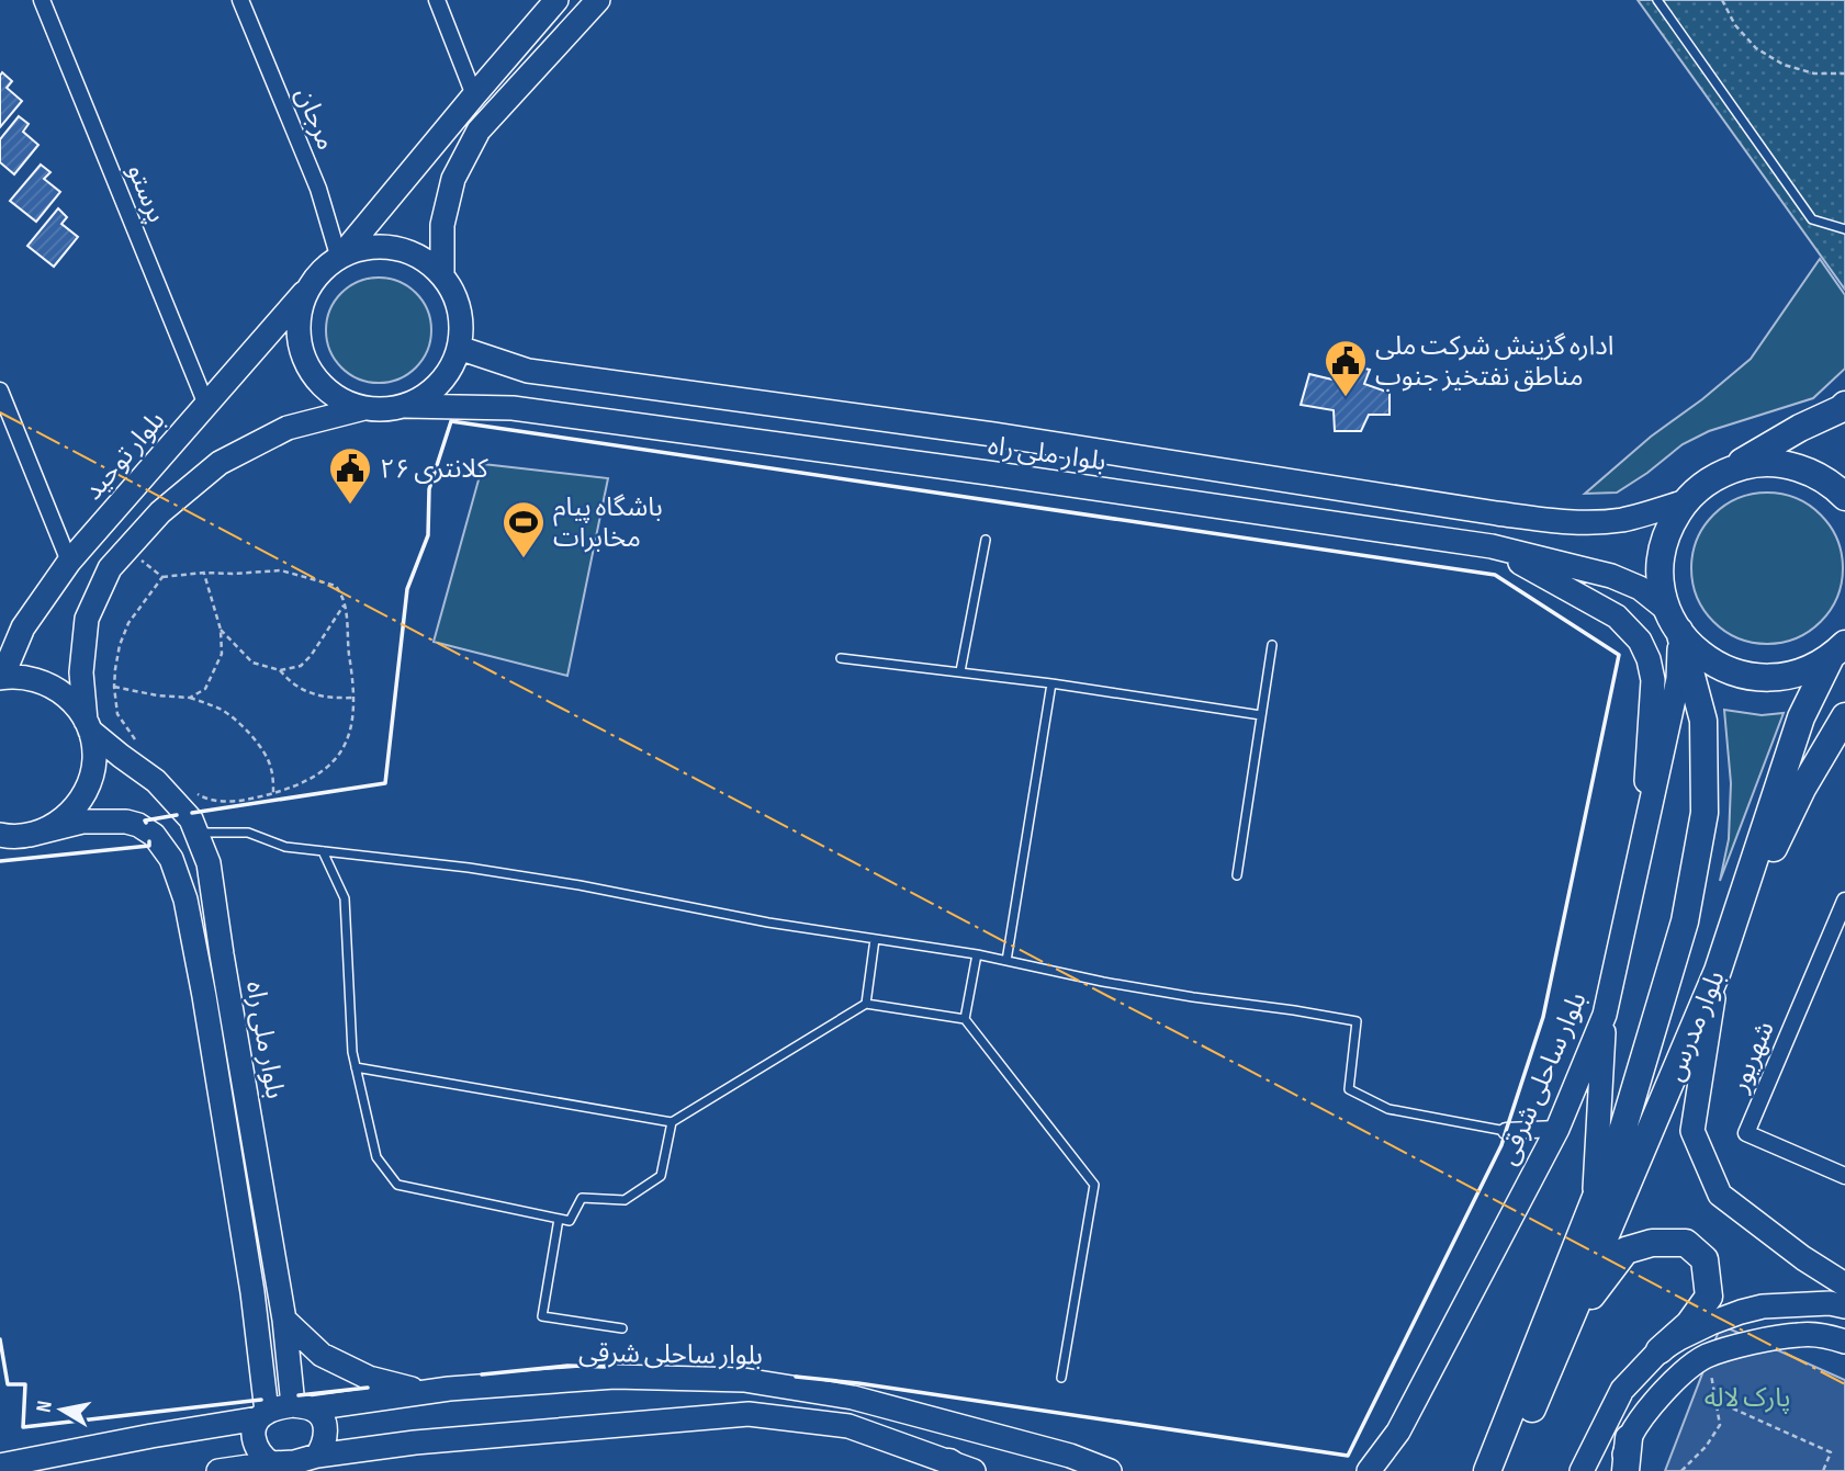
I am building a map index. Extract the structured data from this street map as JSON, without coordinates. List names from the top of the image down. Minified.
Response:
{"streets":{"highway":["بلوار مدرس"],"main road":["بلوار ملی راه","بلوار توحید","بلوار ساحلی شرقی"],"street":["مرجان","پرستو","شهریور"]},"crossings":[["مرجان","بلوار ملی راه"],["مرجان","بلوار توحید"],["پرستو","بلوار توحید"],["بلوار ملی راه","بلوار توحید"],["بلوار ملی راه","بلوار مدرس"],["بلوار ملی راه","بلوار ساحلی شرقی"],["بلوار مدرس","بلوار ساحلی شرقی"]],"parks":["پارک لاله"],"places":{"public building":["اداره گزینش شرکت ملی مناطق نفتخیز جنوب","کلانتری ۲۶"],"sports":["باشگاه پیام مخابرات"]},"north":"left"}
